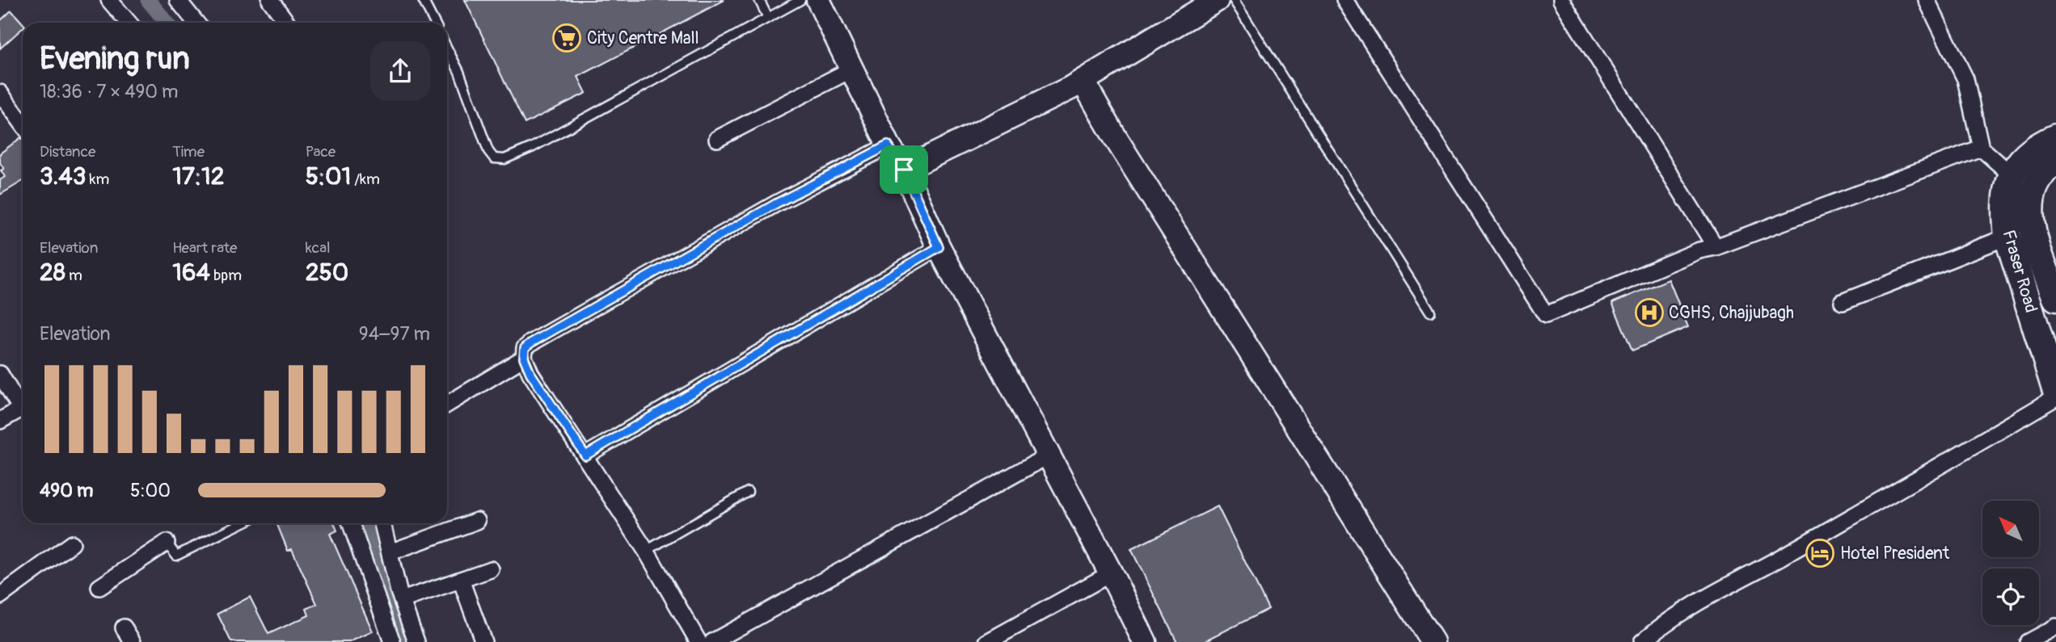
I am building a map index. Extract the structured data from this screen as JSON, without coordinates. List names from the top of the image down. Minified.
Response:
{"streets":{"main road":["Fraser Road"]},"places":{"supermarket":["City Centre Mall"],"hospital":["CGHS, Chajjubagh"],"hotel":["Hotel President"]},"north":"top left","page":{"heading":["Evening run","18:36 · 7 × 490 m"],"stats":[["Distance","3.43 km"],["Time","17:12"],["Pace","5:01 /km"],["Elevation","28 m"],["Heart rate","164 bpm"],["kcal","250"]],"chart":["Elevation","94–97 m"],"list":[{"name":"490 m","note":"5:00"}]}}
